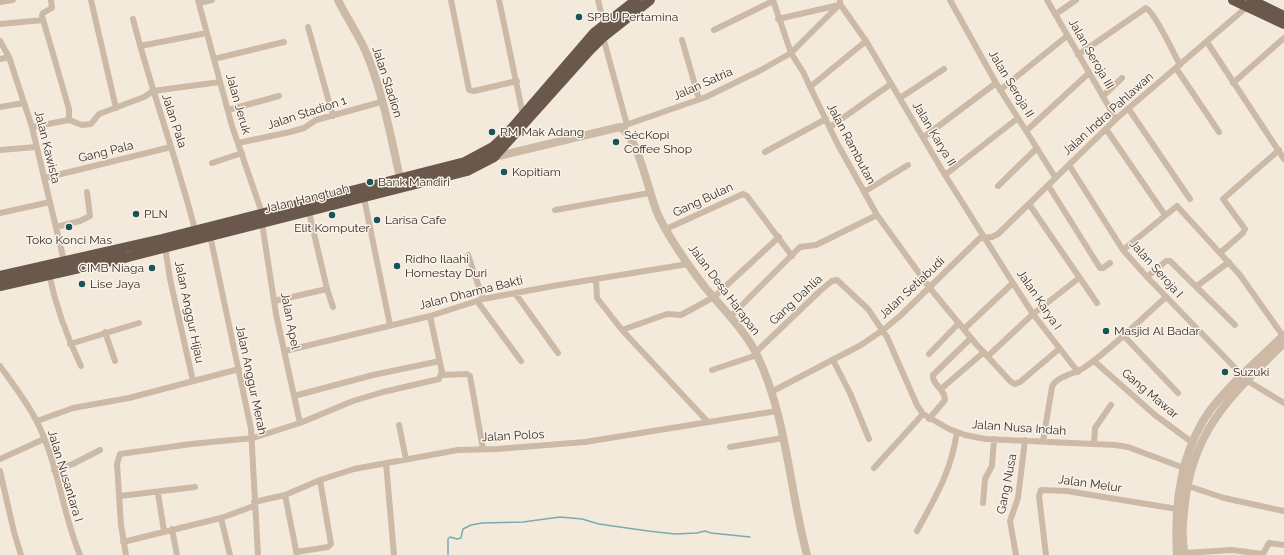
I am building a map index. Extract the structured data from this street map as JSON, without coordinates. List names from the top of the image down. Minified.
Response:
{"streets":{"highway":["Jalan Hangtuah"],"street":["Jalan Seroja III","Jalan Stadion","Jalan Satria","Jalan Seroja II","Jalan Jeruk","Jalan Stadion 1","Jalan Indra Pahlawan","Jalan Pala","Jalan Karya II","Jalan Rambutan","Jalan Kawista","Gang Pala","Gang Bulan","Jalan Seroja I","Jalan Setiabudi","Jalan Desa Harapan","Jalan Dharma Bakti","Gang Dahlia","Jalan Karya I","Jalan Anggur Hijau","Jalan Apel","Jalan Anggur Merah","Gang Mawar","Jalan Nusa Indah","Jalan Polos","Jalan Nusantara I","Gang Nusa","Jalan Melur"]},"crossings":[["Jalan Seroja III","Jalan Indra Pahlawan"],["Jalan Stadion","Jalan Stadion 1"],["Jalan Stadion","Jalan Hangtuah"],["Jalan Satria","Jalan Karya II"],["Jalan Satria","Jalan Rambutan"],["Jalan Satria","Jalan Desa Harapan"],["Jalan Seroja II","Jalan Indra Pahlawan"],["Jalan Jeruk","Jalan Stadion 1"],["Jalan Jeruk","Jalan Hangtuah"],["Jalan Jeruk","Jalan Apel"],["Jalan Indra Pahlawan","Jalan Karya II"],["Jalan Indra Pahlawan","Jalan Seroja I"],["Jalan Indra Pahlawan","Jalan Setiabudi"],["Jalan Indra Pahlawan","Jalan Karya I"],["Jalan Pala","Gang Pala"],["Jalan Pala","Jalan Hangtuah"],["Jalan Karya II","Jalan Karya I"],["Jalan Rambutan","Jalan Setiabudi"],["Jalan Rambutan","Jalan Karya I"],["Jalan Kawista","Gang Pala"],["Jalan Kawista","Jalan Hangtuah"],["Jalan Hangtuah","Jalan Anggur Hijau"],["Jalan Hangtuah","Jalan Apel"],["Jalan Hangtuah","Jalan Anggur Merah"],["Gang Bulan","Jalan Desa Harapan"],["Jalan Setiabudi","Jalan Desa Harapan"],["Jalan Setiabudi","Gang Dahlia"],["Jalan Setiabudi","Jalan Nusa Indah"],["Jalan Desa Harapan","Jalan Dharma Bakti"],["Jalan Desa Harapan","Gang Dahlia"],["Jalan Desa Harapan","Jalan Polos"],["Jalan Dharma Bakti","Jalan Apel"],["Gang Dahlia","Jalan Nusa Indah"],["Jalan Anggur Merah","Jalan Polos"],["Jalan Nusa Indah","Gang Nusa"]],"places":["SPBU Pertamina","RM Mak Adang","SécKopi Coffee Shop","Kopitiam","Bank Mandiri","PLN","Elit Komputer","Larisa Cafe","Toko Konci Mas","Ridho Ilaahi Homestay Duri","CIMB Niaga","Lise Jaya","Masjid Al Badar","Suzuki"]}
